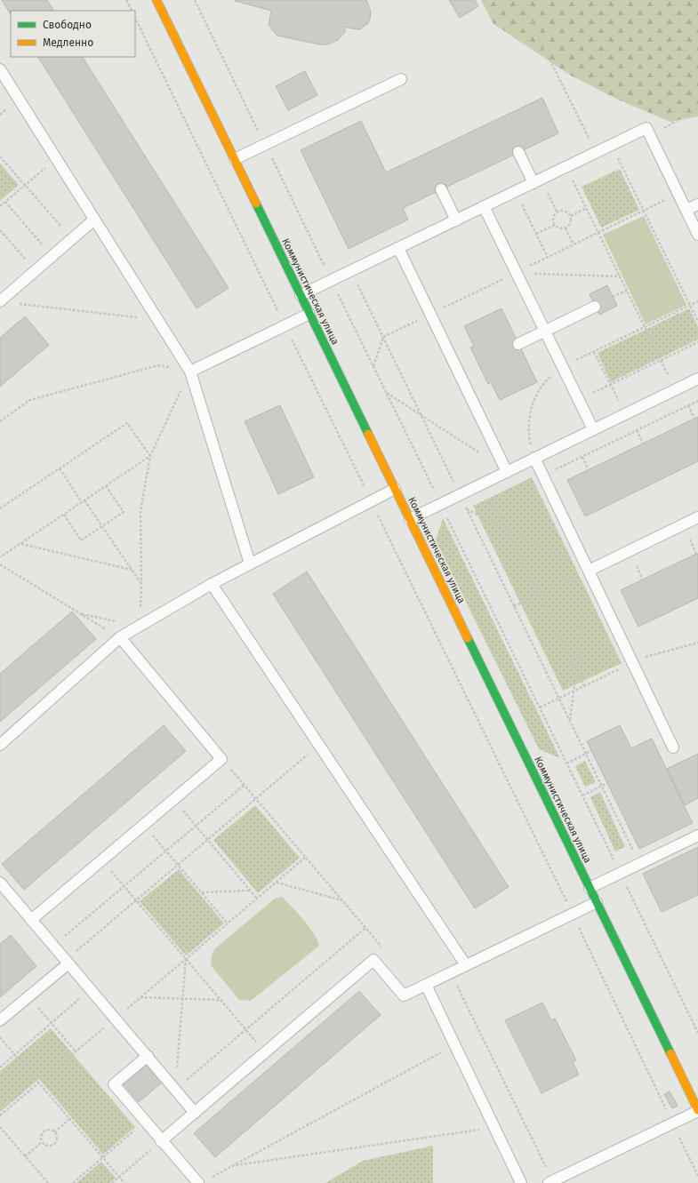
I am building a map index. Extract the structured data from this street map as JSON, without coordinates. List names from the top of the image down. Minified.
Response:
{"streets":{"main road":["Коммунистическая улица"]},"legend":["Свободно","Медленно"]}
